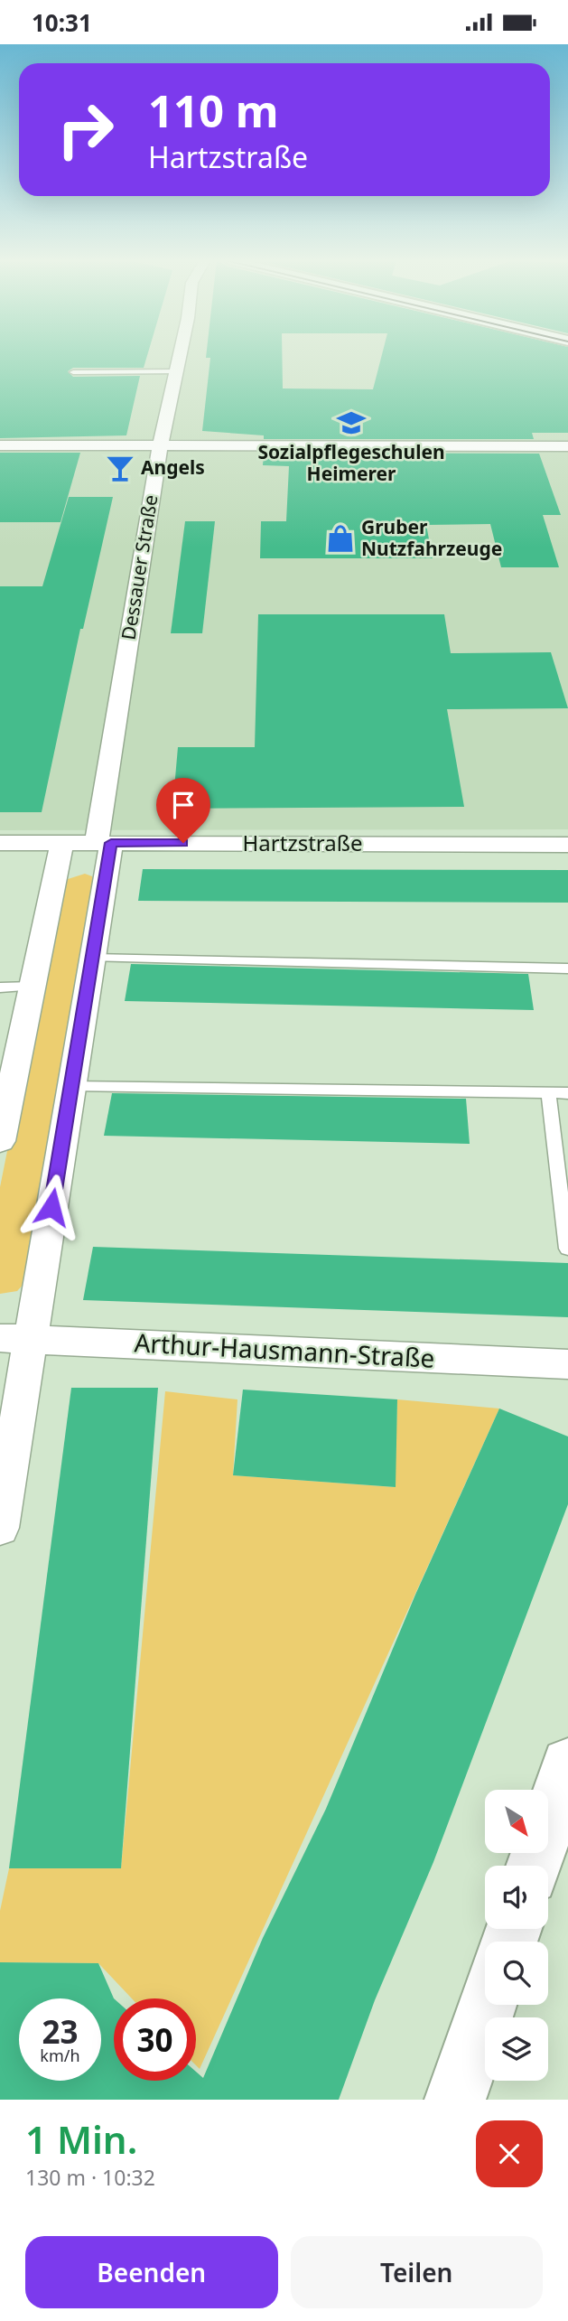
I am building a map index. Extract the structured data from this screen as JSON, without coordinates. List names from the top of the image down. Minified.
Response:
{"streets":{"street":["Dessauer Straße","Hartzstraße","Arthur-Hausmann-Straße"]},"crossings":[["Dessauer Straße","Hartzstraße"],["Dessauer Straße","Arthur-Hausmann-Straße"]],"places":{"school or university":["Sozialpflegeschulen Heimerer"],"bar":["Angels"],"shop":["Gruber Nutzfahrzeuge"]},"north":"bottom right","page":{"status":"10:31","turn":["110 m","Hartzstraße"],"speed":"23 km/h","limit":"30","heading":["1 Min.","130 m · 10:32"],"buttons":["Beenden","Teilen"]}}
